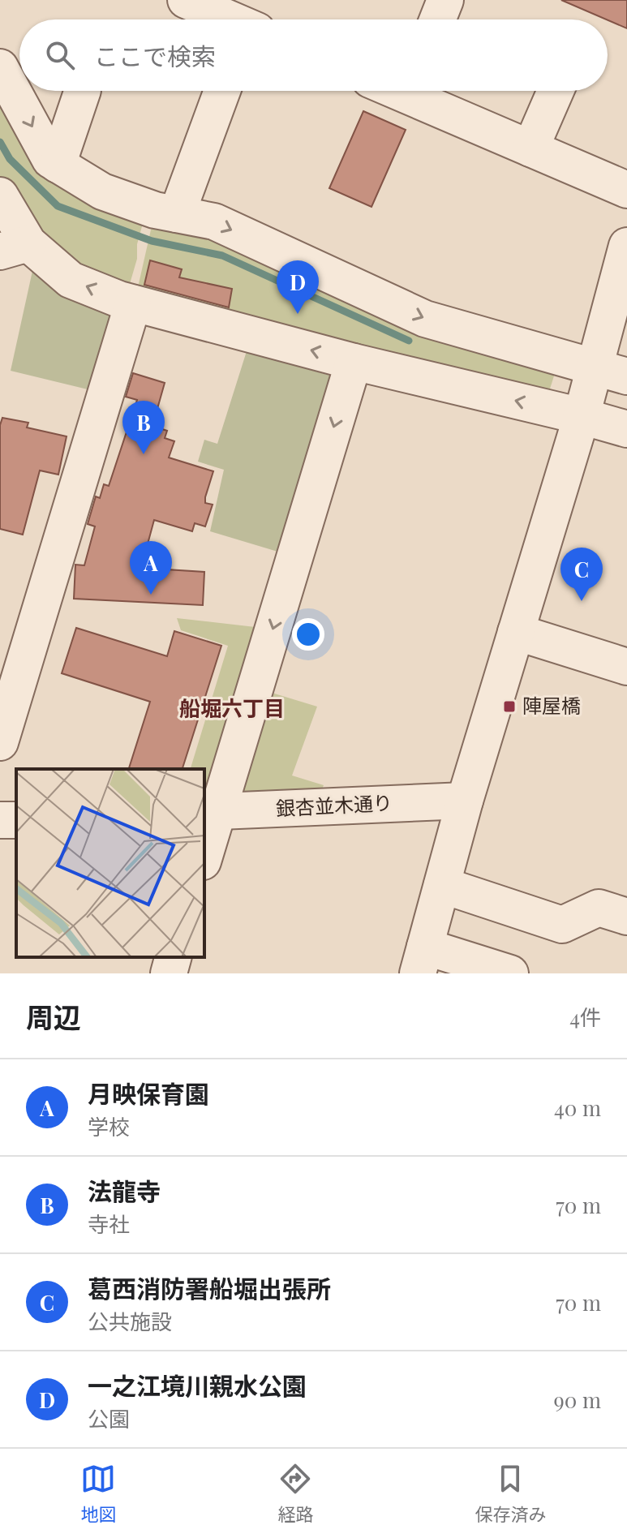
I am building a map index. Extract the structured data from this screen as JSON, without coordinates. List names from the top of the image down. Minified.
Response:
{"streets":{"street":["銀杏並木通り"]},"districts":["船堀六丁目"],"places":{"transit":["陣屋橋"]},"page":{"search":"ここで検索","pins":["D","B","A","C"],"heading":["周辺","4件"],"list":[{"mark":"A","name":"月映保育園","note":"学校","value":"40 m"},{"mark":"B","name":"法龍寺","note":"寺社","value":"70 m"},{"mark":"C","name":"葛西消防署船堀出張所","note":"公共施設","value":"70 m"},{"mark":"D","name":"一之江境川親水公園","note":"公園","value":"90 m"}],"nav":["地図","経路","保存済み"]}}
